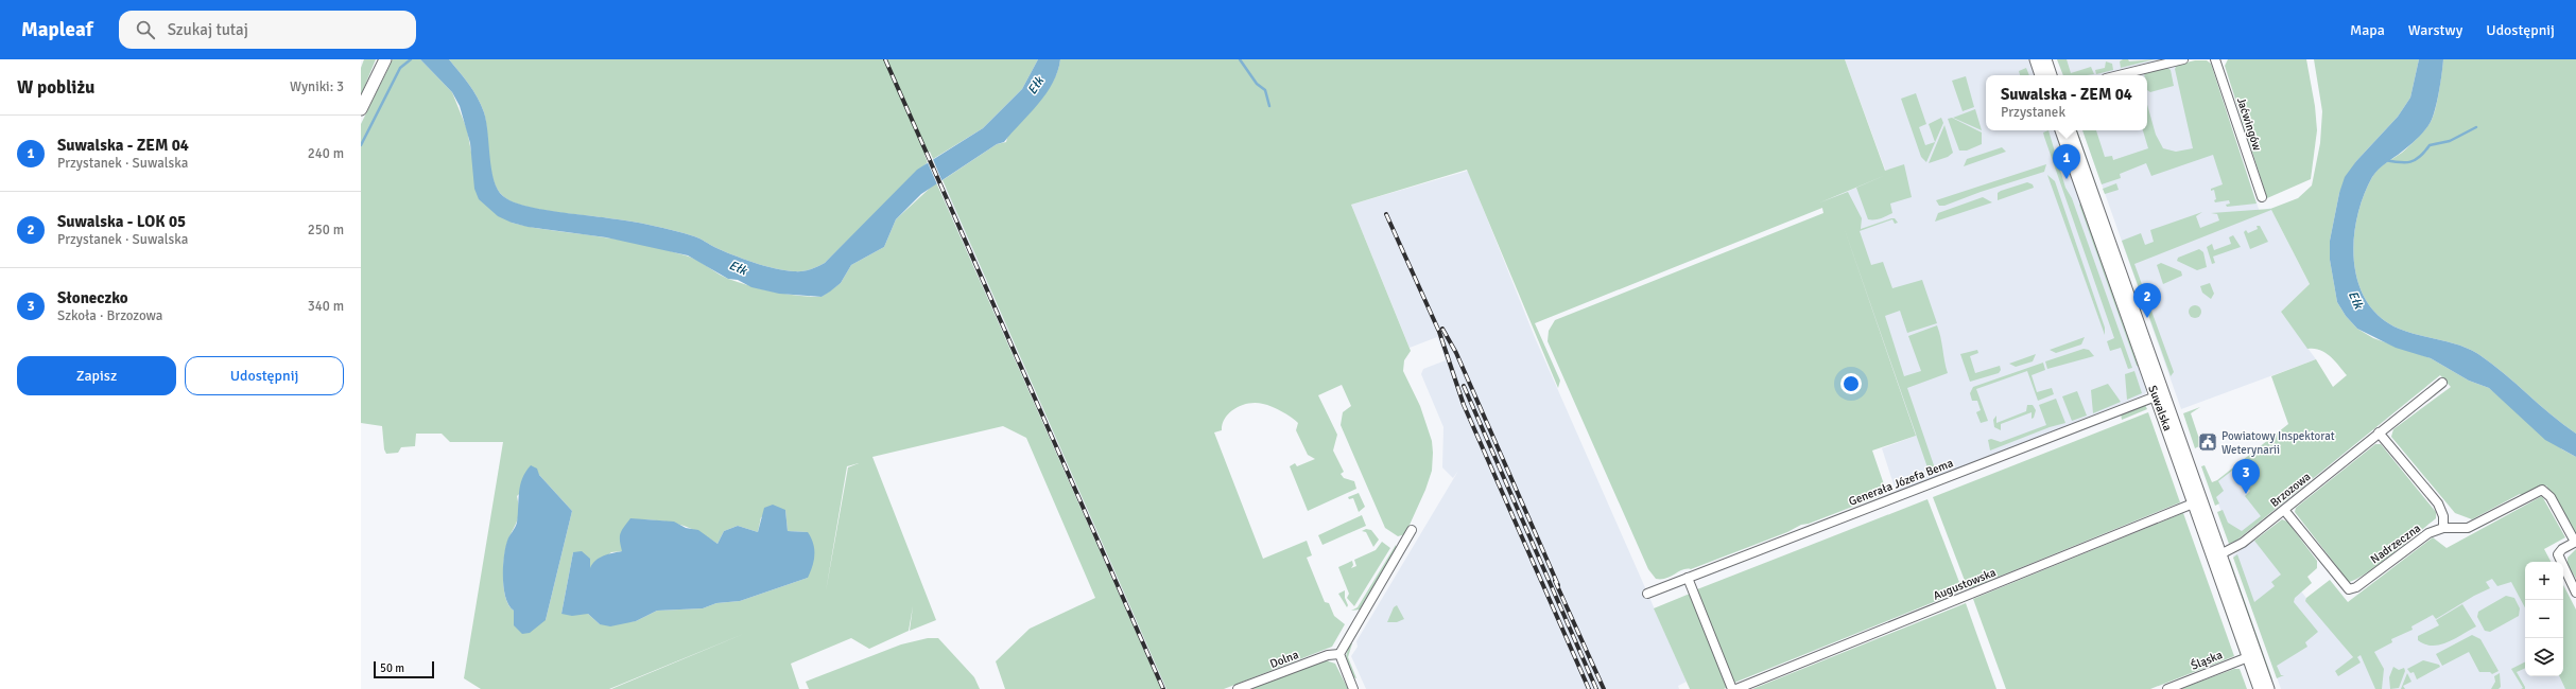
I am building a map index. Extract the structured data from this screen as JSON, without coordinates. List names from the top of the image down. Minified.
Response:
{"streets":{"street":["Jaćwingów","Suwalska","Generała Józefa Bema","Brzozowa","Nadrzeczna","Augustowska","Dolna","Śląska"]},"crossings":[["Suwalska","Generała Józefa Bema"],["Suwalska","Brzozowa"],["Suwalska","Augustowska"],["Suwalska","Śląska"],["Brzozowa","Nadrzeczna"]],"water":["Ełk"],"places":{"public building":["Powiatowy Inspektorat Weterynarii"]},"scale_bar":"50 m","page":{"header":"Mapleaf","search":"Szukaj tutaj","nav":["Mapa","Warstwy","Udostępnij"],"heading":["W pobliżu","Wyniki: 3"],"popup":["Suwalska - ZEM 04","Przystanek"],"list":[{"mark":"1","name":"Suwalska - ZEM 04","note":"Przystanek · Suwalska","value":"240 m"},{"mark":"2","name":"Suwalska - LOK 05","note":"Przystanek · Suwalska","value":"250 m"},{"mark":"3","name":"Słoneczko","note":"Szkoła · Brzozowa","value":"340 m"}],"pins":["1","2","3"],"buttons":["Zapisz","Udostępnij"],"map_buttons":["+","−"],"scale":"50 m"}}
